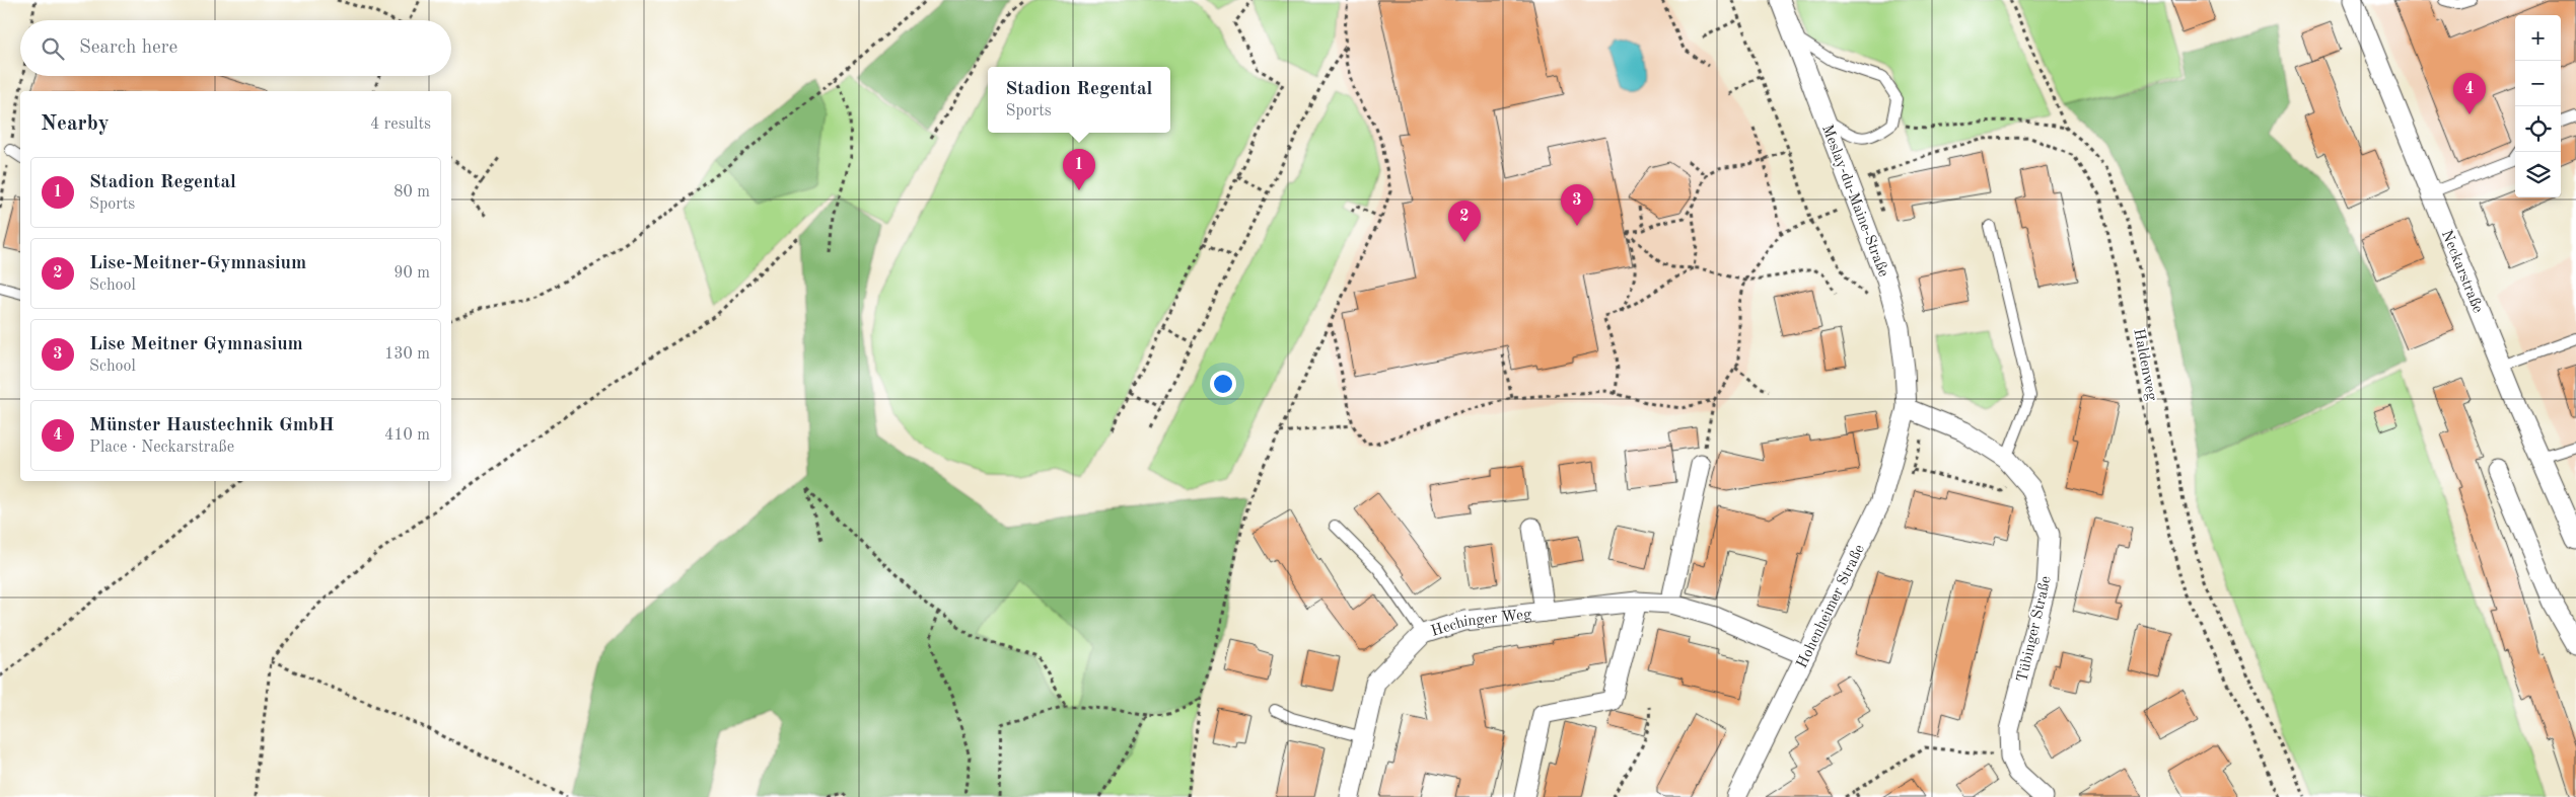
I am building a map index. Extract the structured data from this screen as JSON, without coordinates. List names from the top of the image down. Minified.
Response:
{"streets":{"street":["Meslay-du-Maine-Straße","Neckarstraße","Hohenheimer Straße","Hechinger Weg","Tübinger Straße"],"path":["Haldenweg"]},"crossings":[["Meslay-du-Maine-Straße","Haldenweg"],["Meslay-du-Maine-Straße","Hohenheimer Straße"],["Meslay-du-Maine-Straße","Tübinger Straße"],["Hohenheimer Straße","Hechinger Weg"],["Hohenheimer Straße","Tübinger Straße"]],"page":{"map_buttons":["+","−"],"search":"Search here","popup":["Stadion Regental","Sports"],"pins":["4","1","3","2"],"heading":["Nearby","4 results"],"list":[{"mark":"1","name":"Stadion Regental","note":"Sports","value":"80 m"},{"mark":"2","name":"Lise-Meitner-Gymnasium","note":"School","value":"90 m"},{"mark":"3","name":"Lise Meitner Gymnasium","note":"School","value":"130 m"},{"mark":"4","name":"Münster Haustechnik GmbH","note":"Place · Neckarstraße","value":"410 m"}]}}
